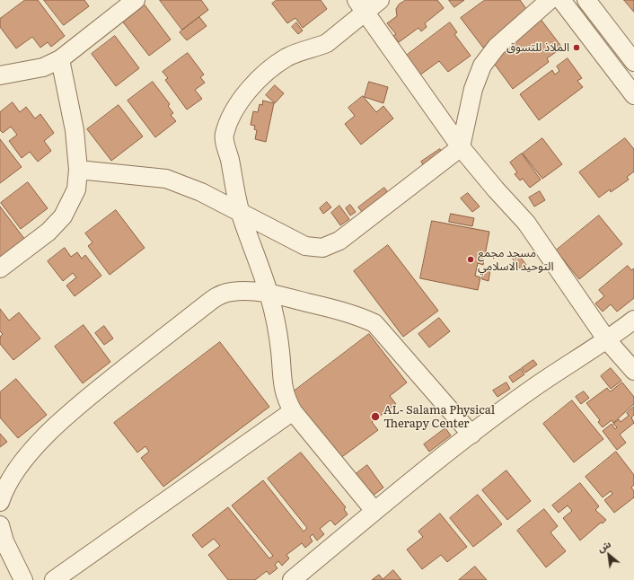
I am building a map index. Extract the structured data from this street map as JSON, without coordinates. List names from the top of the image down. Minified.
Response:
{"places":["الملاذ للتسوق","مسجد مجمع التوحيد الاسلامي","AL- Salama Physical Therapy Center"],"north":"top left"}
